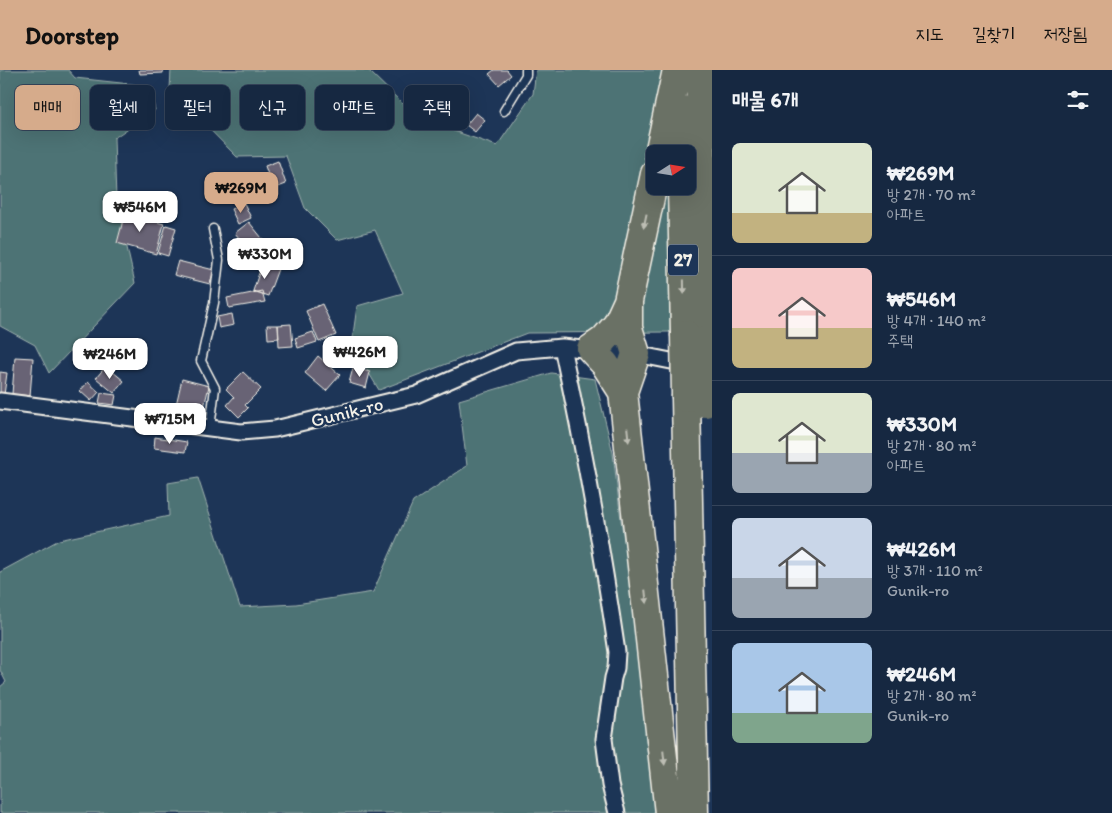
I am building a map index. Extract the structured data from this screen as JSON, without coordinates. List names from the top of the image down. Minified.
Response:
{"streets":{"highway":["27"],"street":["Gunik-ro"]},"north":"right","page":{"header":"Doorstep","nav":["지도","길찾기","저장됨"],"heading":"매물 6개","chip":["매매","월세","필터","신규","아파트","주택"],"list":[{"name":"₩269M","note":"방 2개 · 70 m² · 아파트"},{"name":"₩546M","note":"방 4개 · 140 m² · 주택"},{"name":"₩330M","note":"방 2개 · 80 m² · 아파트"},{"name":"₩426M","note":"방 3개 · 110 m² · Gunik-ro"},{"name":"₩246M","note":"방 2개 · 80 m² · Gunik-ro"}],"price":["₩269M","₩546M","₩330M","₩426M","₩246M","₩715M"]}}
